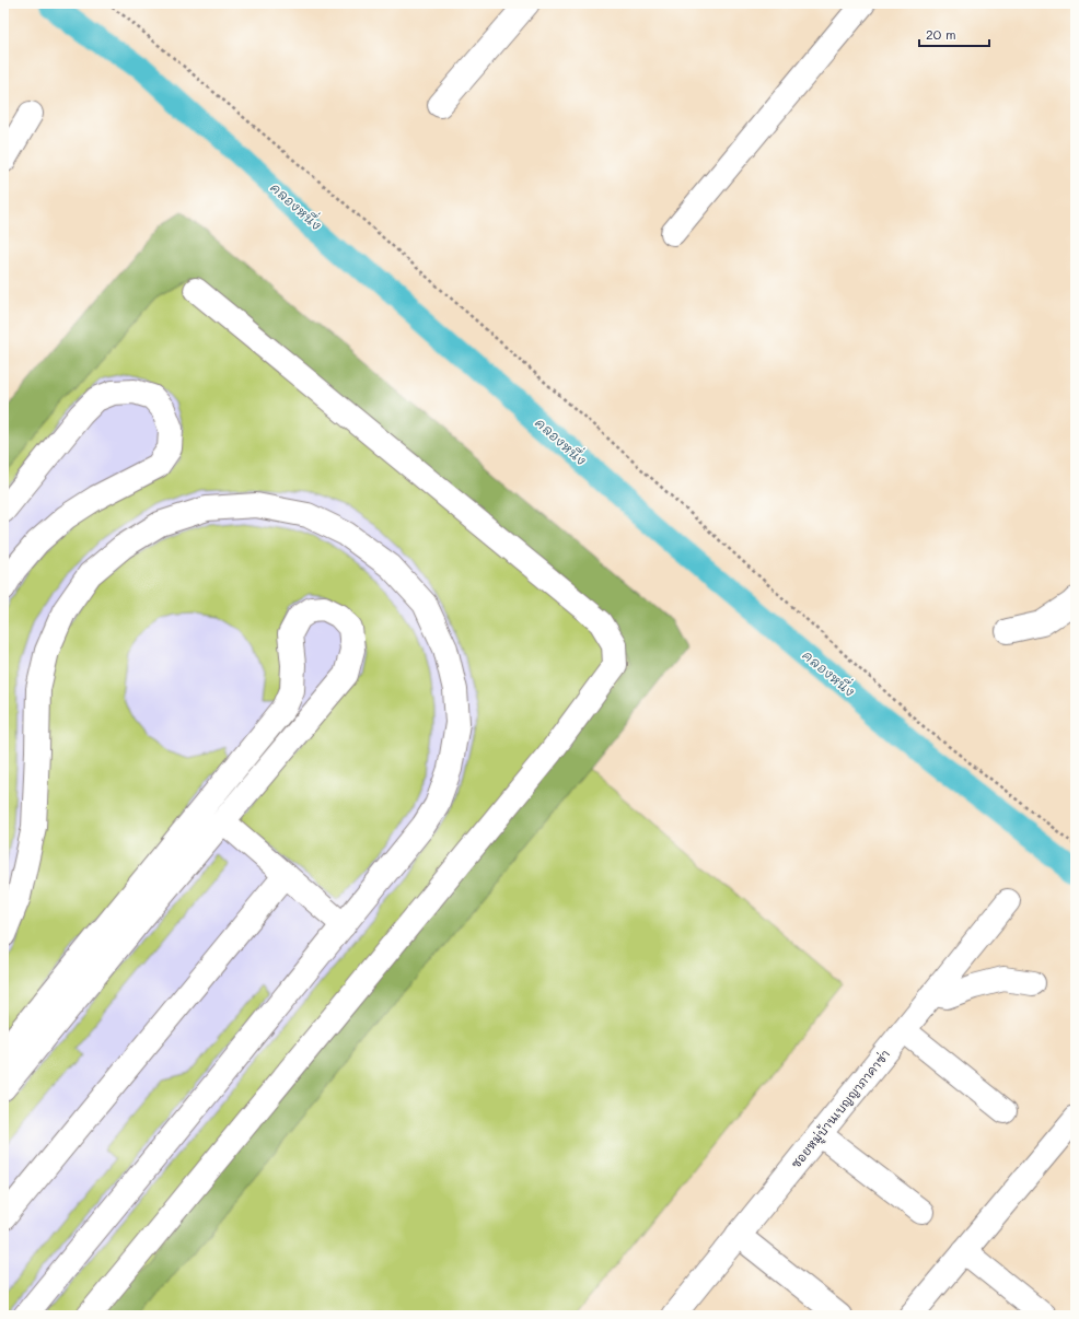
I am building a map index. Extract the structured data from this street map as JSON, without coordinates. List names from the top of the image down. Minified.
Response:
{"streets":{"street":["ซอยหมู่บ้านเบญญาภาคาซ่า"]},"water":["คลองหนึ่ง"],"scale_bar":"20 m"}
